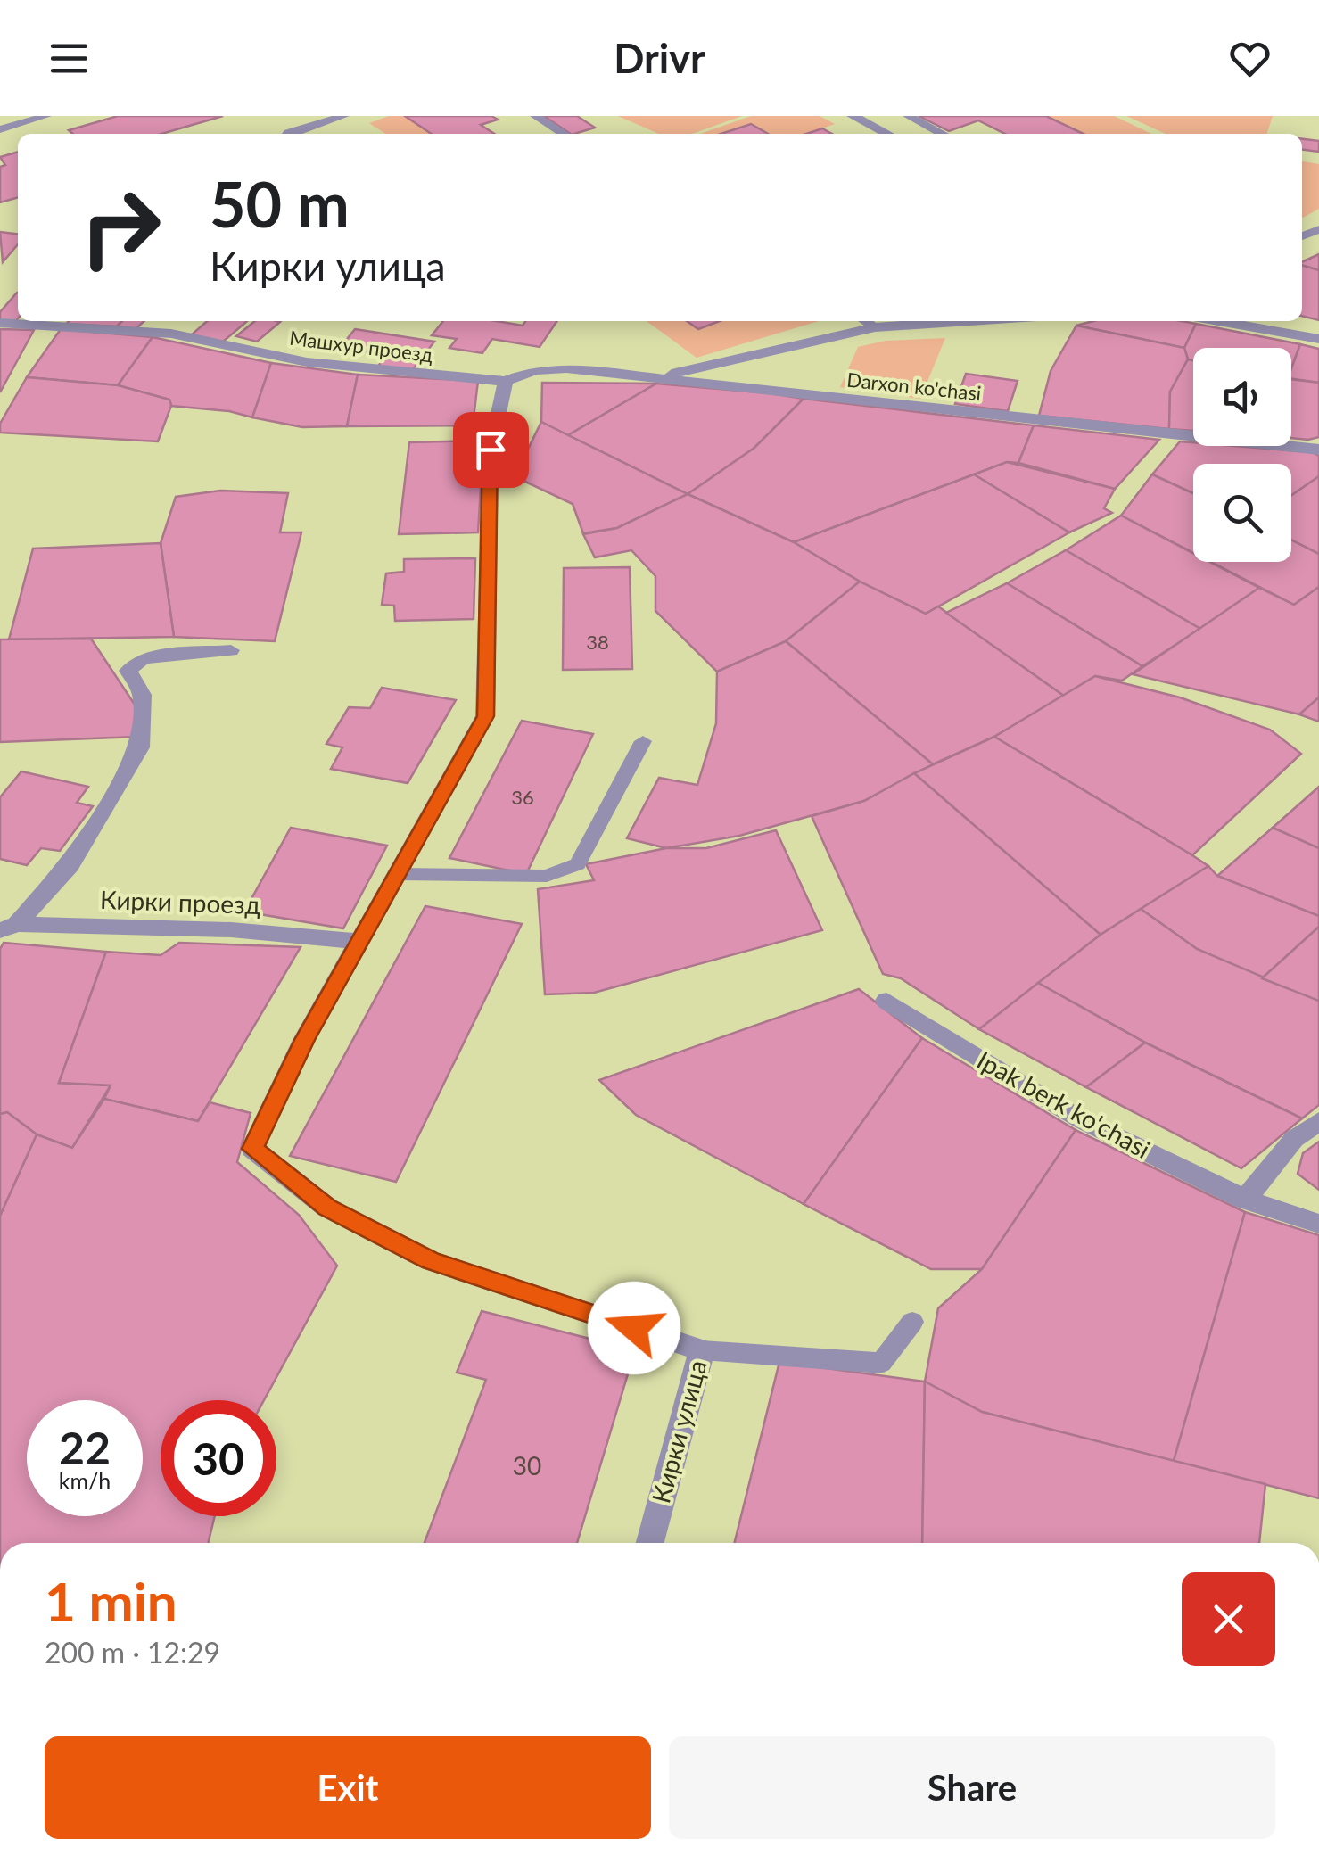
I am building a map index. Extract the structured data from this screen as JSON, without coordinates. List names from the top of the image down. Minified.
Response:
{"streets":{"street":["Машхур проезд","Darxon ko'chasi","Кирки проезд","Ipak berk ko'chasi","Кирки улица"]},"crossings":[["Машхур проезд","Darxon ko'chasi"],["Машхур проезд","Кирки улица"],["Darxon ko'chasi","Кирки улица"],["Кирки проезд","Кирки улица"]],"house_numbers":["38","36","30"],"page":{"header":"Drivr","turn":["50 m","Кирки улица"],"speed":"22 km/h","limit":"30","heading":["1 min","200 m · 12:29"],"buttons":["Exit","Share"]}}
